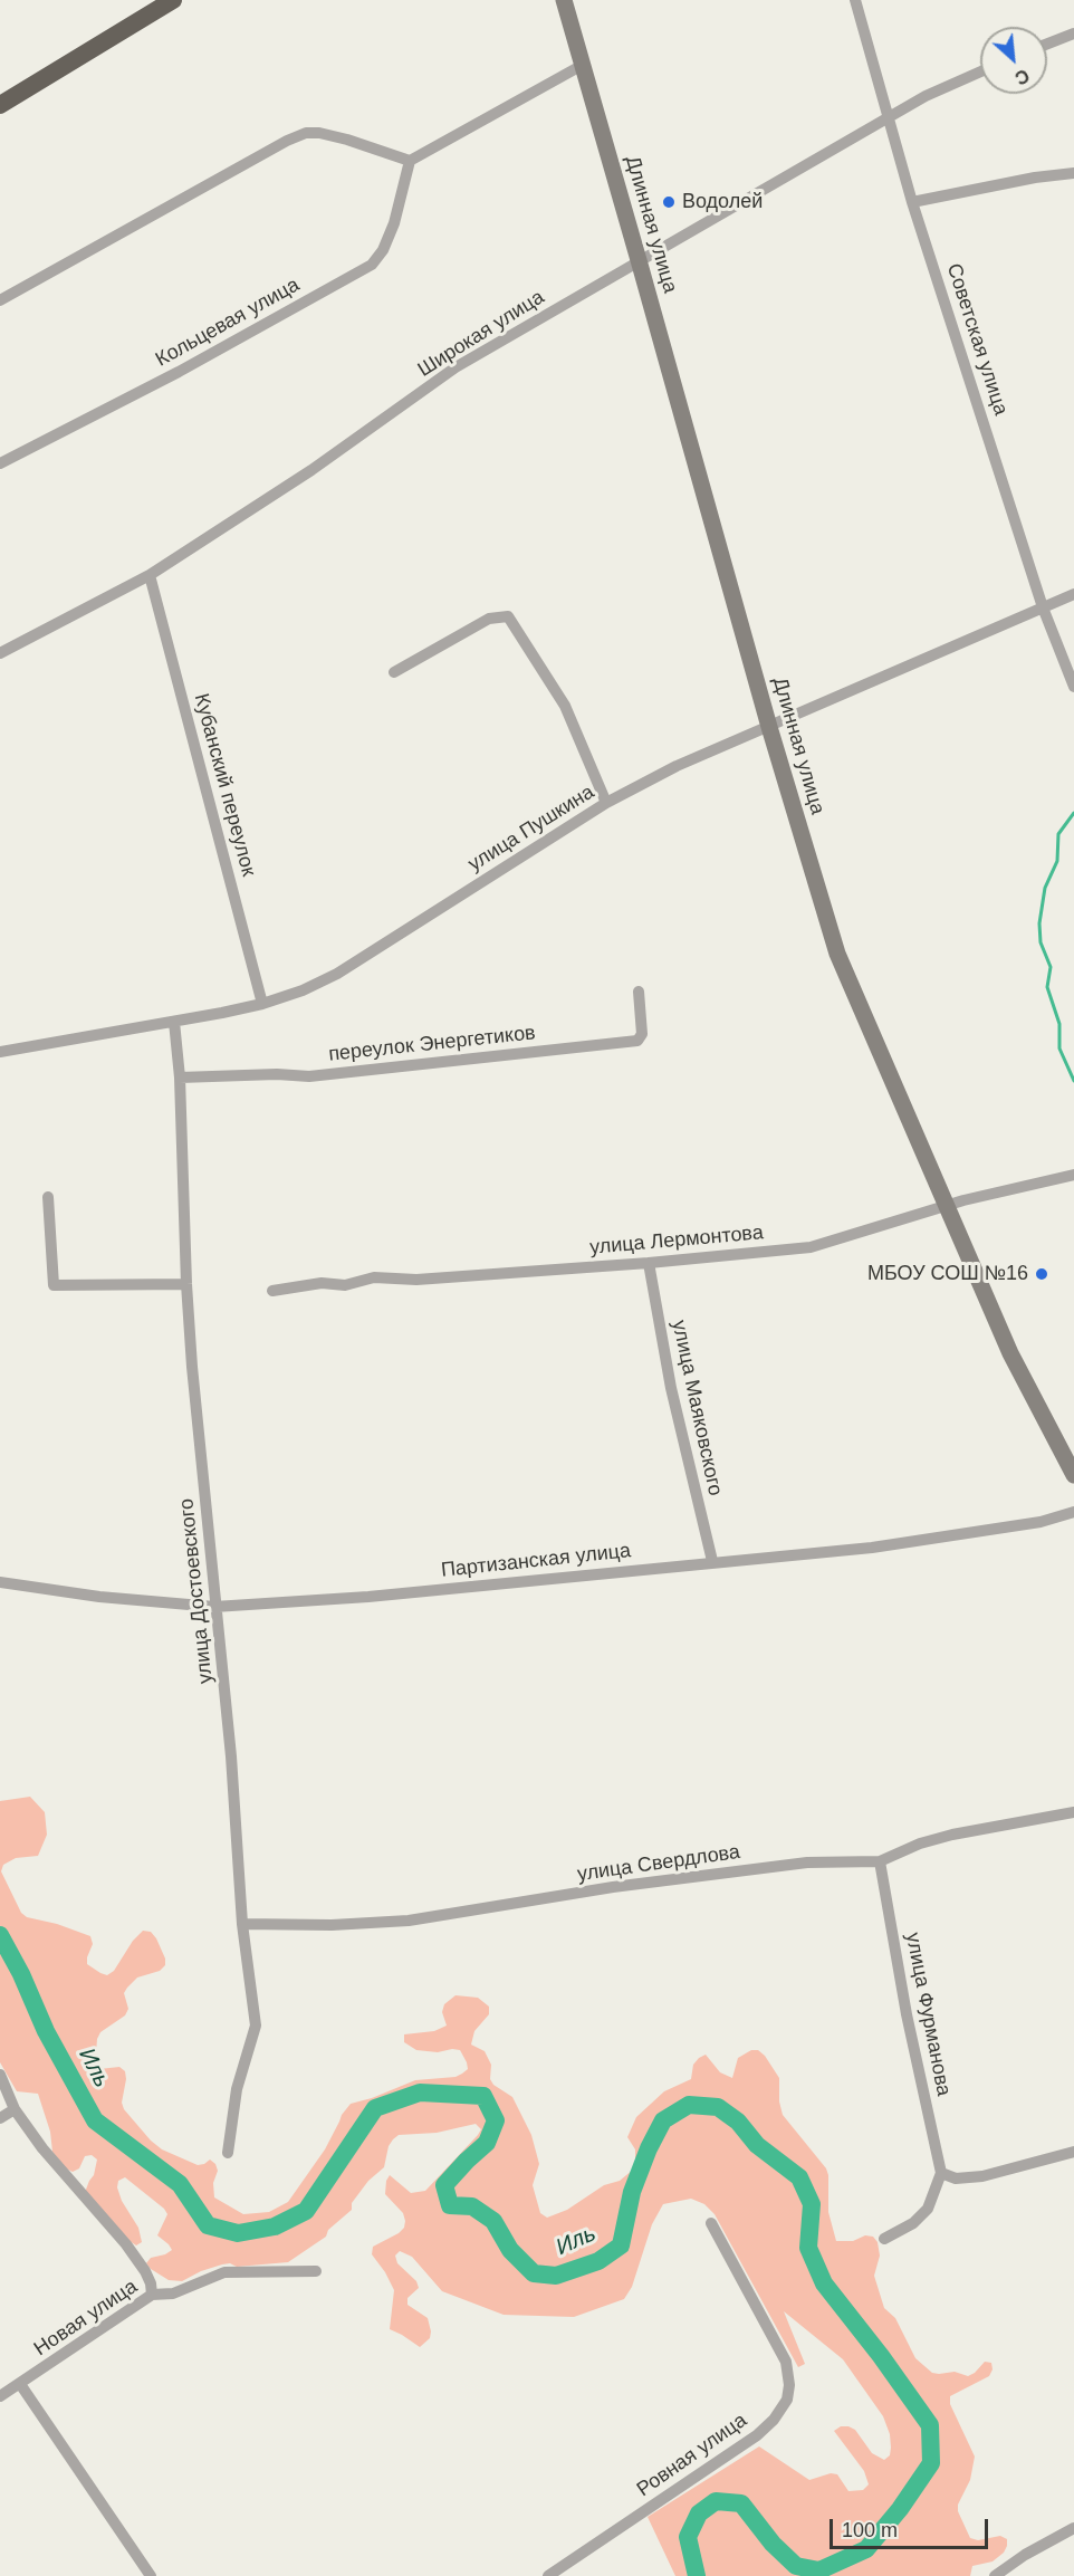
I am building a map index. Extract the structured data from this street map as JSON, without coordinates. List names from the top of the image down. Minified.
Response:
{"streets":{"main road":["Длинная улица"],"street":["Кольцевая улица","Широкая улица","Советская улица","Кубанский переулок","улица Пушкина","переулок Энергетиков","улица Лермонтова","улица Маяковского","Партизанская улица","улица Достоевского","улица Свердлова","улица Фурманова","Новая улица","Ровная улица"]},"crossings":[["Длинная улица","Широкая улица"],["Длинная улица","улица Пушкина"],["Длинная улица","улица Лермонтова"],["Широкая улица","Советская улица"],["Широкая улица","Кубанский переулок"],["Советская улица","улица Пушкина"],["Кубанский переулок","улица Пушкина"],["улица Пушкина","улица Достоевского"],["переулок Энергетиков","улица Достоевского"],["улица Лермонтова","улица Маяковского"],["улица Маяковского","Партизанская улица"],["Партизанская улица","улица Достоевского"],["улица Достоевского","улица Свердлова"],["улица Свердлова","улица Фурманова"]],"water":["Иль"],"places":["Водолей","МБОУ СОШ №16"],"scale_bar":"100 m","north":"bottom right"}
